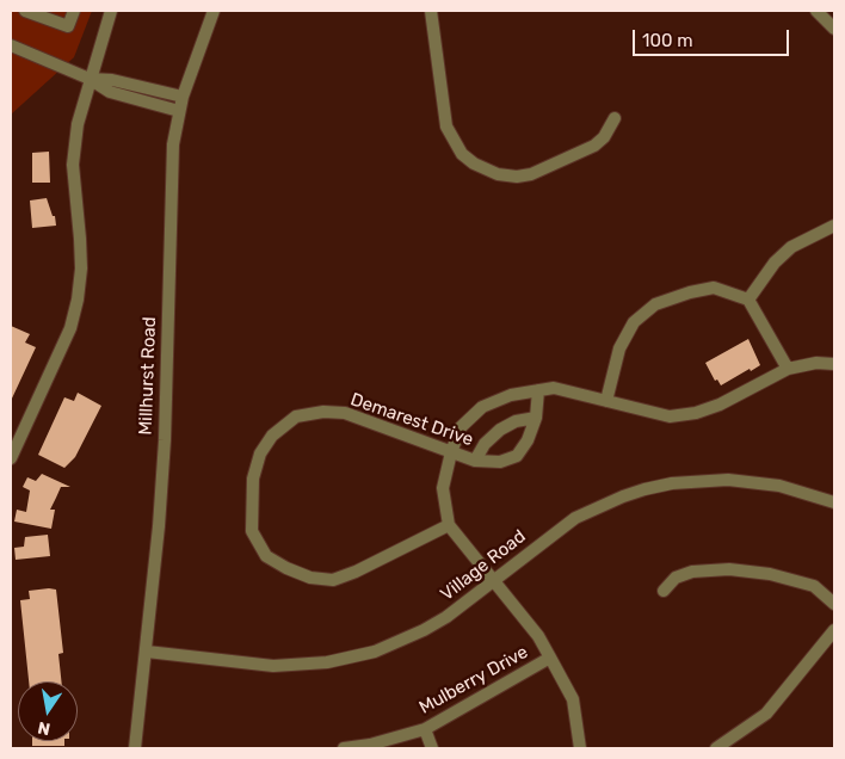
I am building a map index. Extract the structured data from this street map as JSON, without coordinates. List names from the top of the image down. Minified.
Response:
{"streets":{"street":["Millhurst Road","Demarest Drive","Village Road","Mulberry Drive"]},"crossings":[["Millhurst Road","Village Road"]],"scale_bar":"100 m","north":"bottom"}
